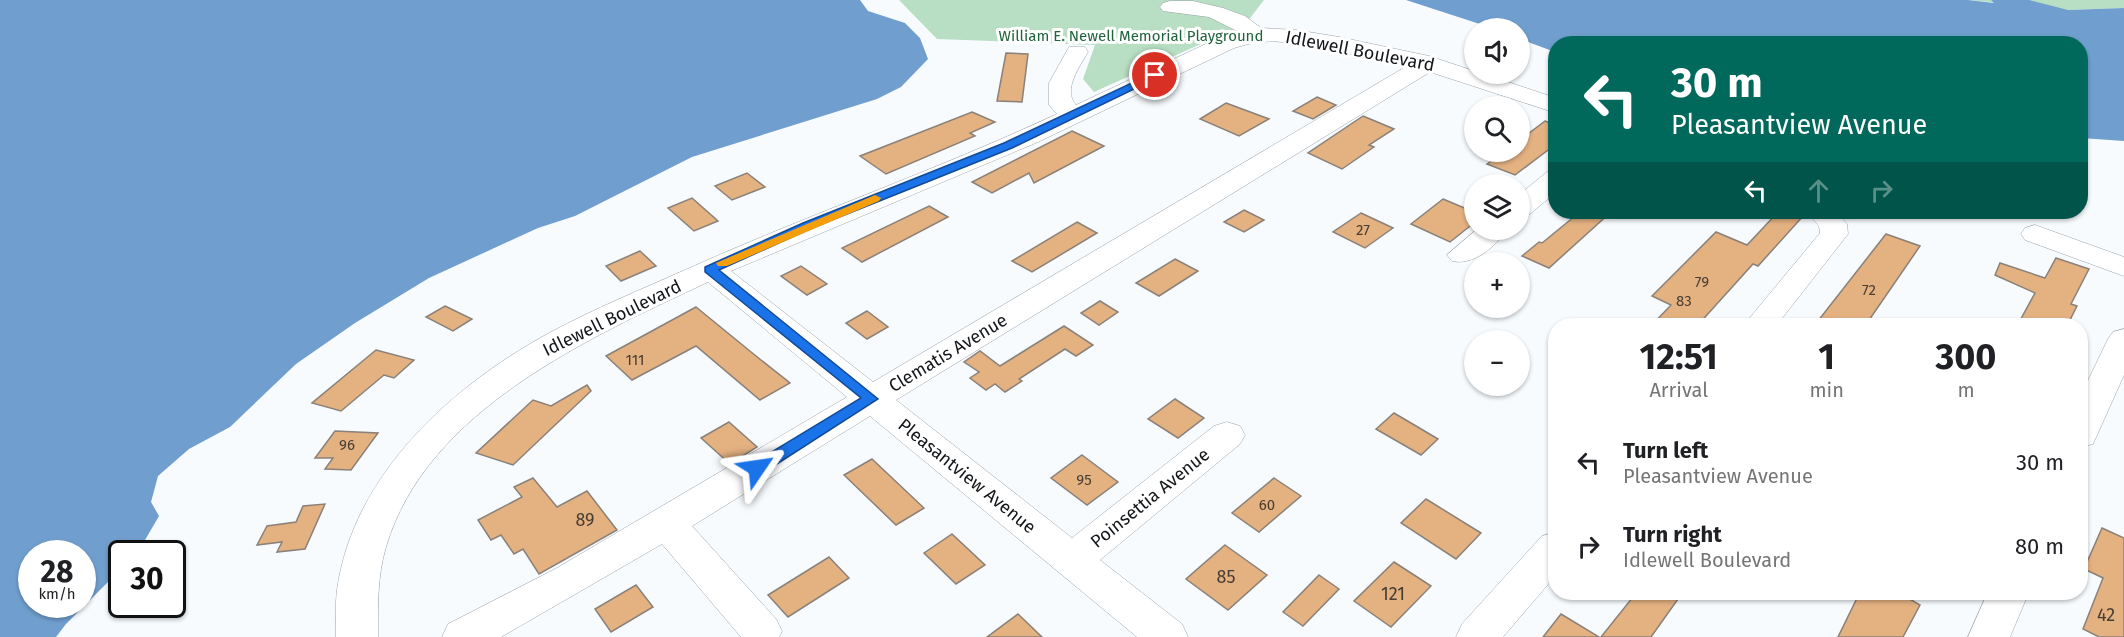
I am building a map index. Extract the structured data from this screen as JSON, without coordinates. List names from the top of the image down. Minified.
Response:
{"streets":{"street":["Idlewell Boulevard","Clematis Avenue","Pleasantview Avenue","Poinsettia Avenue"]},"crossings":[["Idlewell Boulevard","Clematis Avenue"],["Idlewell Boulevard","Pleasantview Avenue"],["Clematis Avenue","Pleasantview Avenue"],["Pleasantview Avenue","Poinsettia Avenue"]],"parks":["William E. Newell Memorial Playground"],"house_numbers":["27","79","72","83","111","96","95","60","89","85","121","42"],"page":{"map_buttons":["+","−"],"turn":["30 m","Pleasantview Avenue"],"eta":["12:51","Arrival","1","min","300","m"],"list":[{"name":"Turn left","note":"Pleasantview Avenue","value":"30 m"},{"name":"Turn right","note":"Idlewell Boulevard","value":"80 m"}],"speed":"28 km/h","limit":"30"}}
